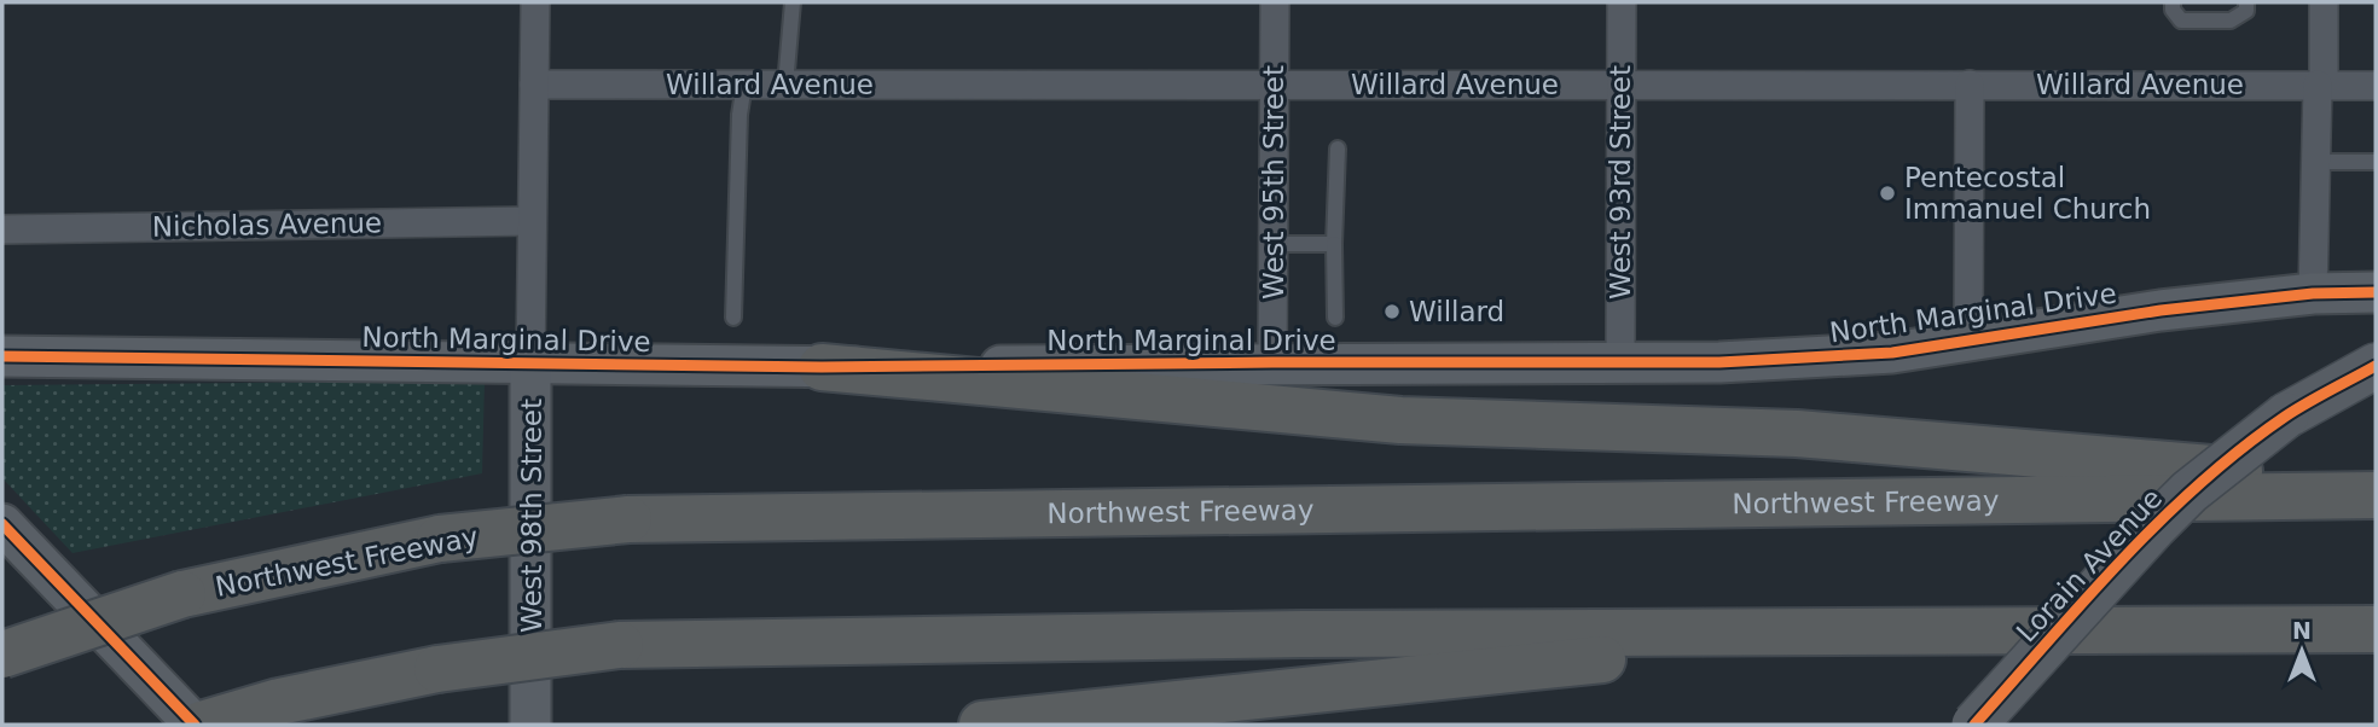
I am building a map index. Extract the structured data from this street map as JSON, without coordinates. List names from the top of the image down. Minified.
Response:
{"streets":{"highway":["Northwest Freeway"],"main road":["Lorain Avenue"],"street":["Willard Avenue","West 95th Street","West 93rd Street","Nicholas Avenue","North Marginal Drive","West 98th Street"]},"crossings":[["Willard Avenue","West 95th Street"],["Willard Avenue","West 93rd Street"],["Willard Avenue","West 98th Street"],["West 95th Street","North Marginal Drive"],["West 93rd Street","North Marginal Drive"],["Nicholas Avenue","West 98th Street"],["North Marginal Drive","West 98th Street"]],"places":["Pentecostal Immanuel Church","Willard"],"north":"top"}
